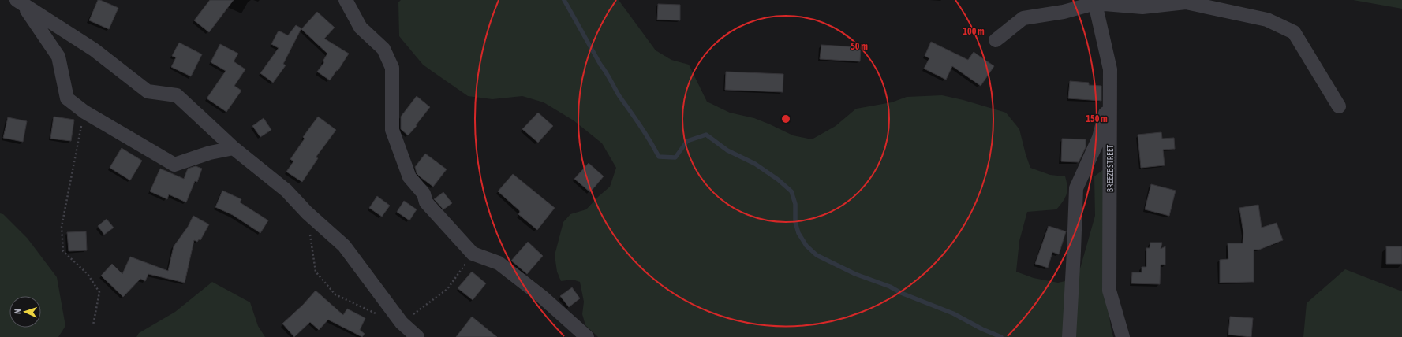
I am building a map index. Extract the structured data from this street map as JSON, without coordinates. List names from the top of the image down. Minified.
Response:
{"streets":{"street":["BREEZE STREET"]},"north":"left","rings":["100 m","50 m","150 m"]}
